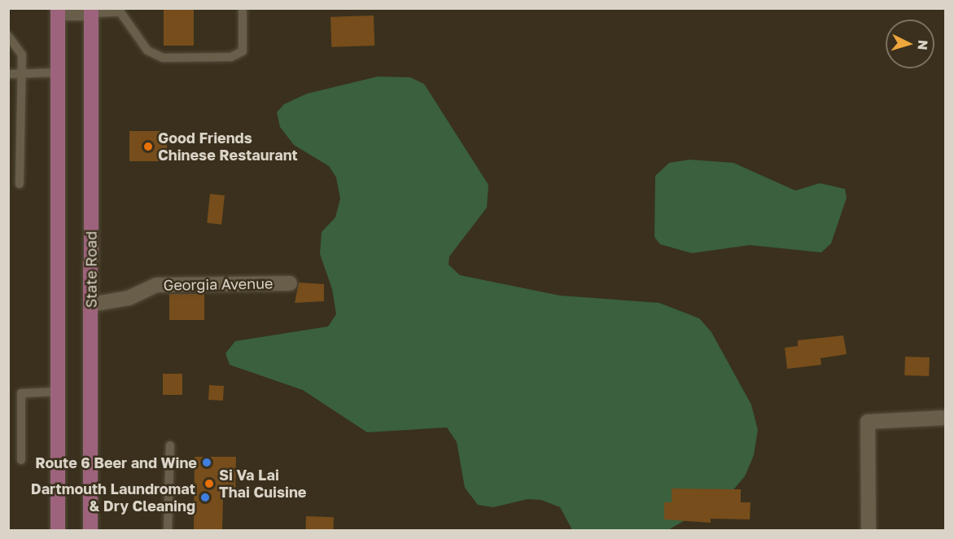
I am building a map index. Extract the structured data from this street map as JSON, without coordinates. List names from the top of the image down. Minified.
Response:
{"streets":{"main road":["State Road"],"street":["Georgia Avenue"]},"crossings":[["State Road","Georgia Avenue"]],"places":["Good Friends Chinese Restaurant","Route 6 Beer and Wine","Si Va Lai Thai Cuisine","Dartmouth Laundromat & Dry Cleaning"],"north":"right"}
